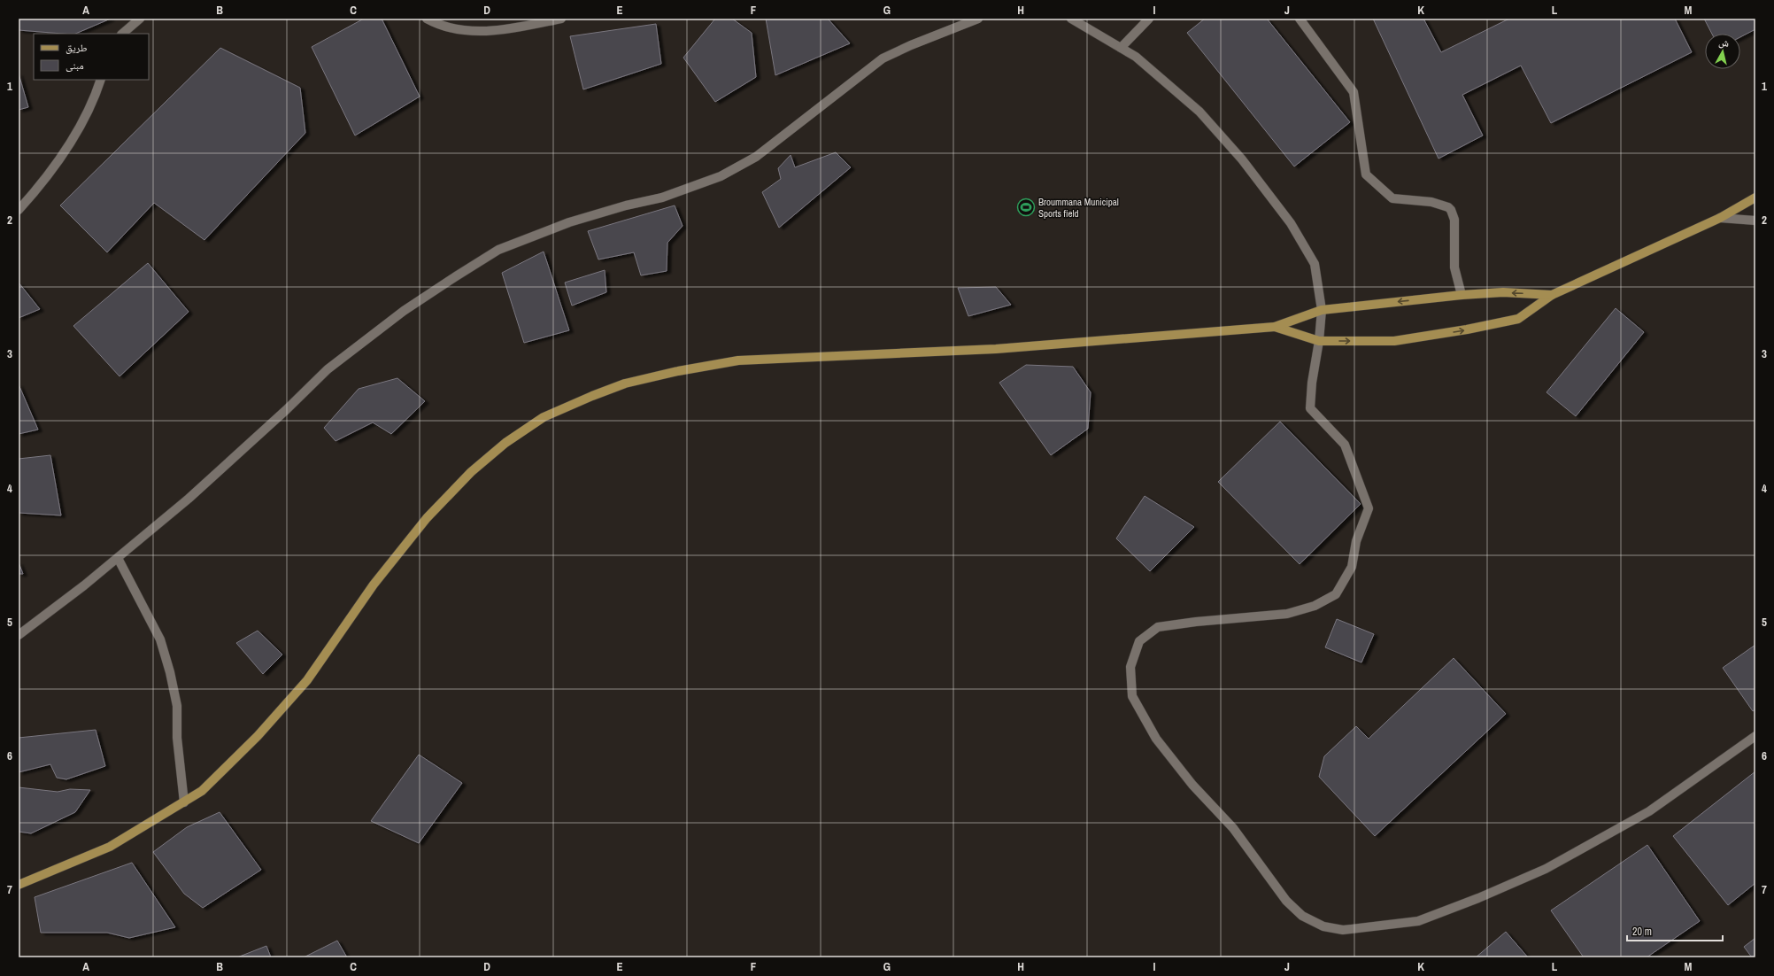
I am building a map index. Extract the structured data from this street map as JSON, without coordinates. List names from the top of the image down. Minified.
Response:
{"places":{"sports":["Broummana Municipal Sports field"]},"legend":["طريق","مبنى"],"scale_bar":"20 m","north":"top","grid":{"columns":["A","B","C","D","E","F","G","H","I","J","K","L","M"],"rows":["1","2","3","4","5","6","7"]}}
